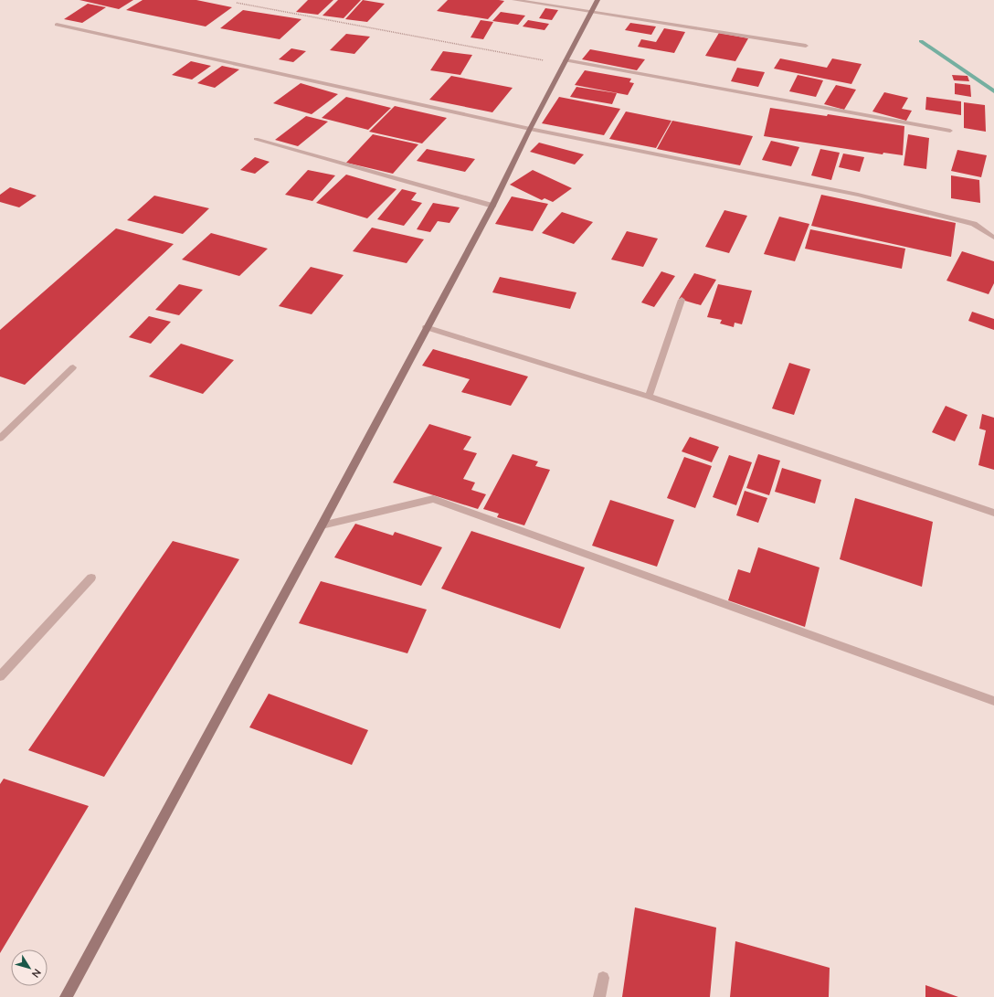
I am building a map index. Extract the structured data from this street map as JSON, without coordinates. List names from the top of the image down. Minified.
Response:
{"north":"bottom right"}
